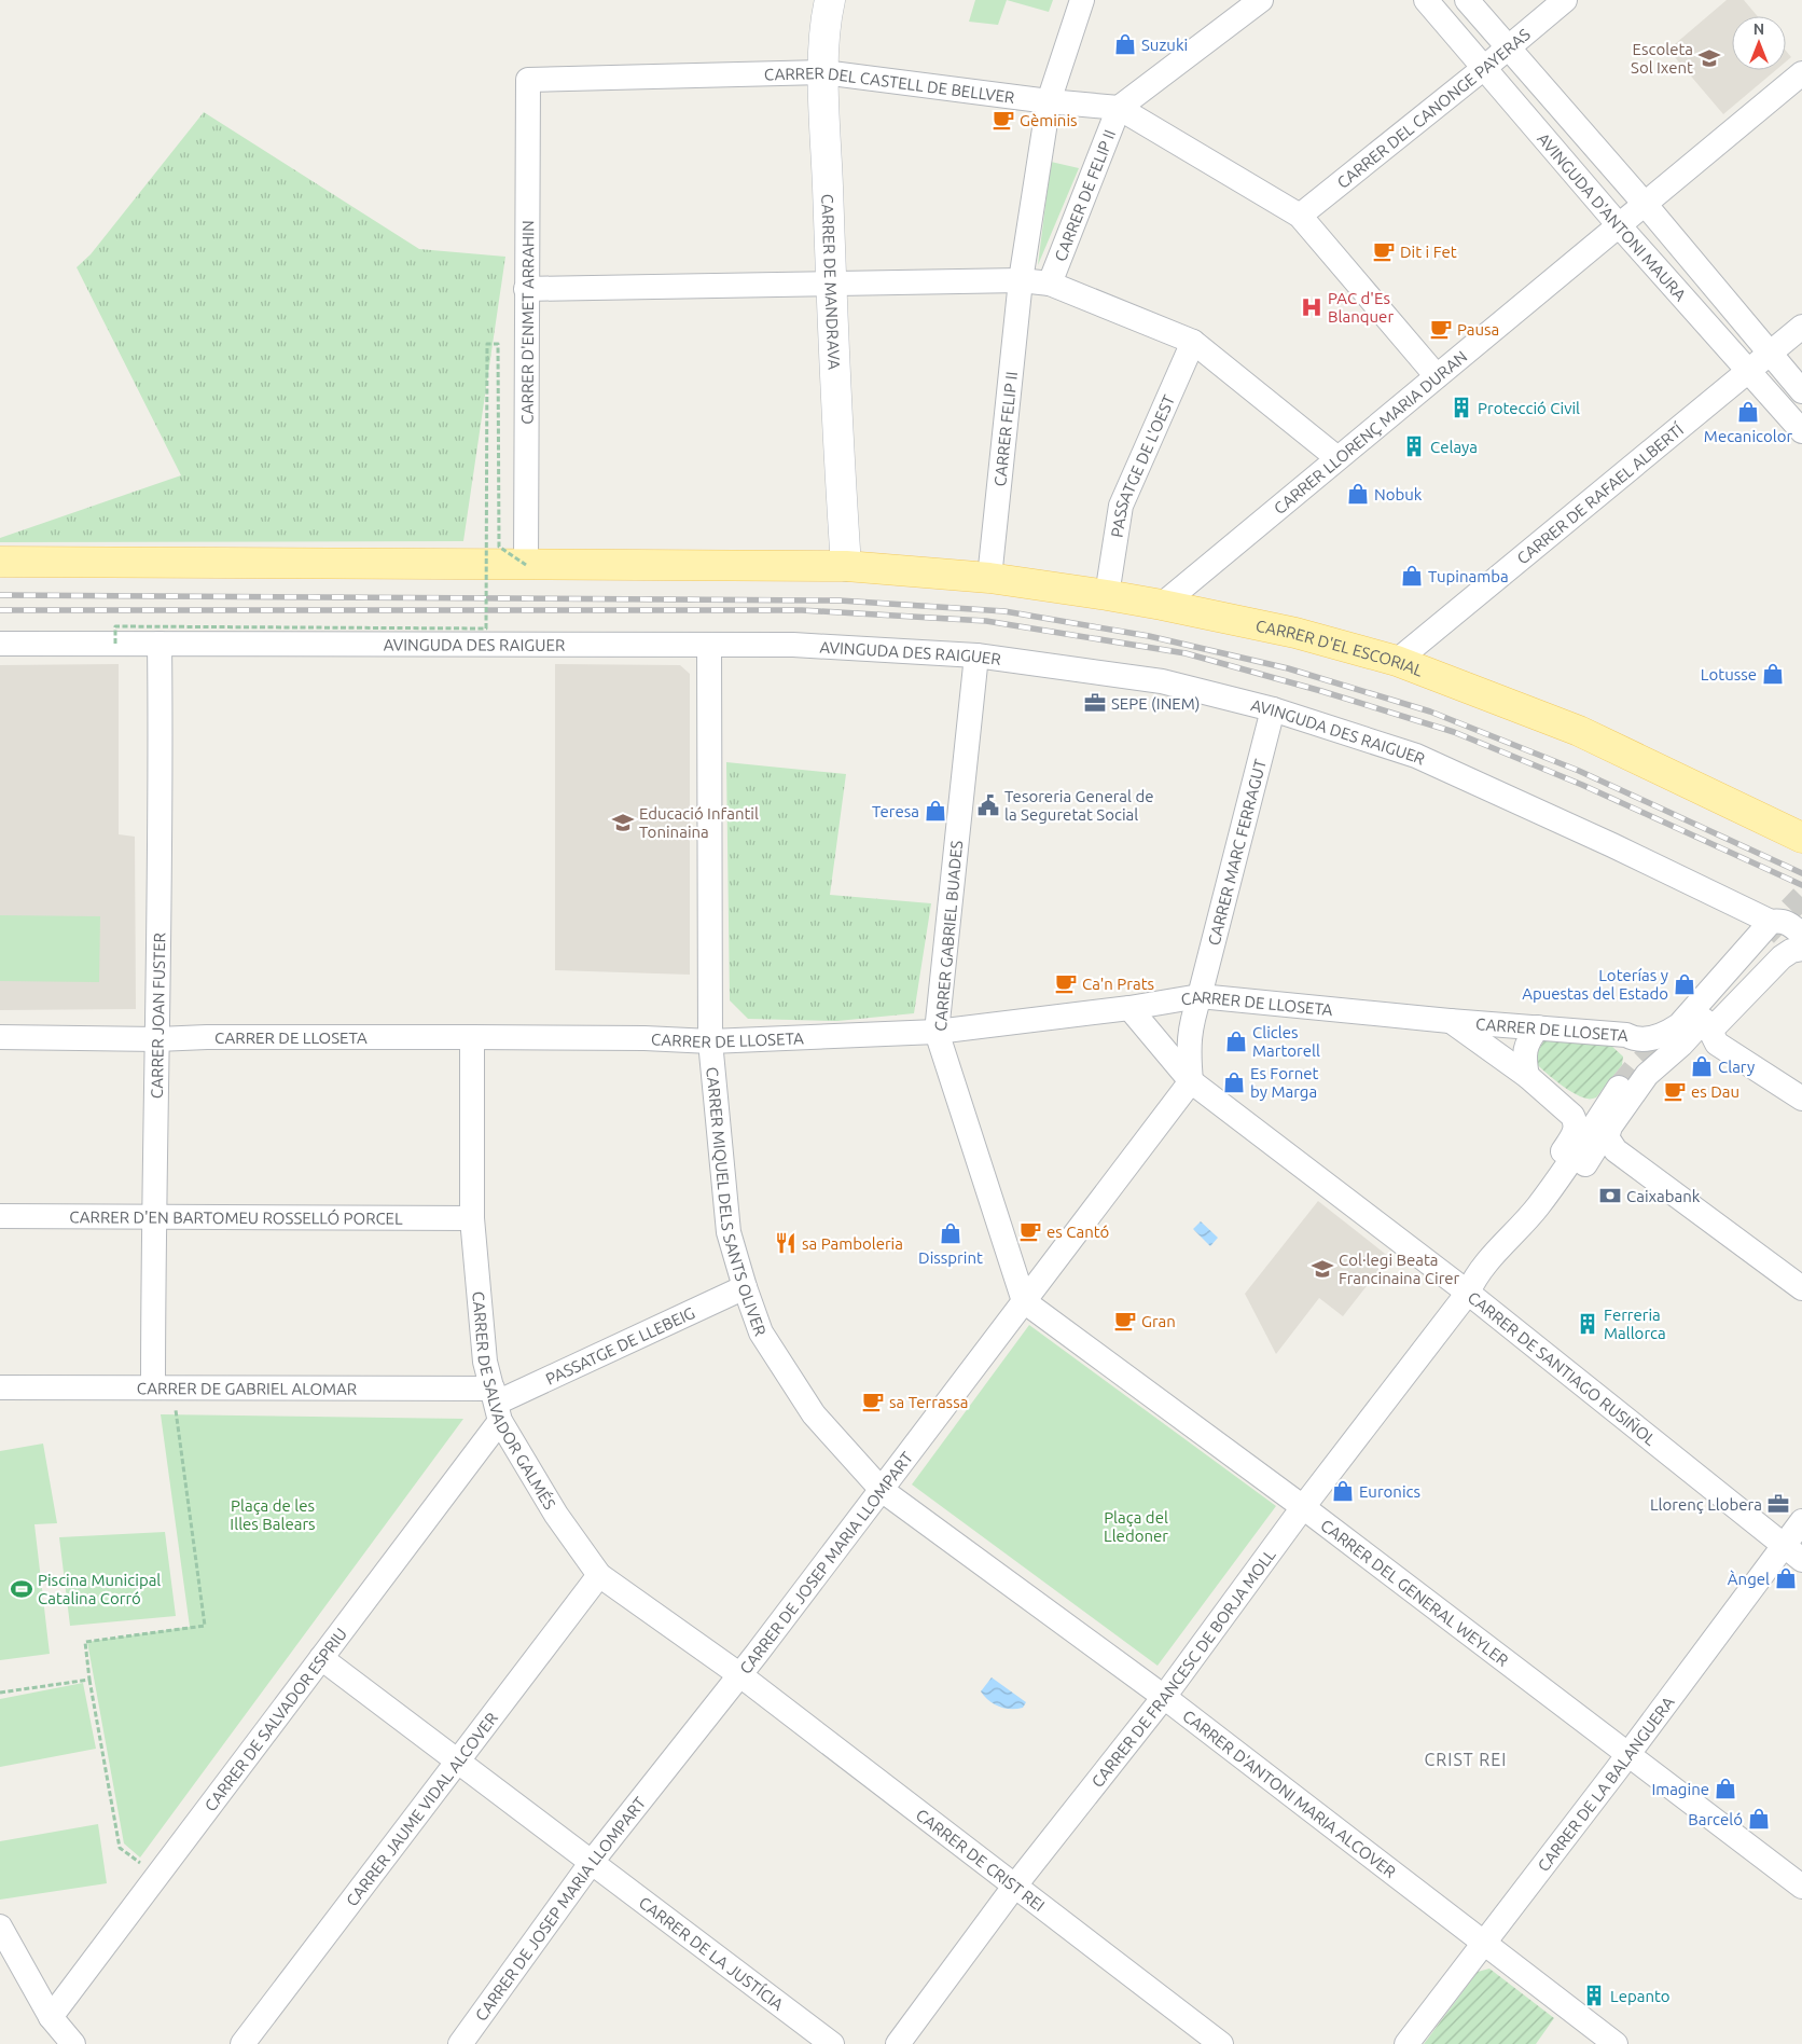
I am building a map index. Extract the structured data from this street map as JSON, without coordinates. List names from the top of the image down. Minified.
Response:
{"streets":{"main road":["CARRER D'EL ESCORIAL"],"street":["CARRER DEL CASTELL DE BELLVER","CARRER DEL CANONGE PAYERAS","CARRER DE FELIP II","AVINGUDA D'ANTONI MAURA","CARRER DE MANDRAVA","CARRER D'ENMET ARRAHIN","CARRER FELIP II","CARRER LLORENÇ MARIA DURAN","PASSATGE DE L'OEST","CARRER DE RAFAEL ALBERTÍ","AVINGUDA DES RAIGUER","CARRER MARC FERRAGUT","CARRER GABRIEL BUADES","CARRER DE LLOSETA","CARRER JOAN FUSTER","CARRER MIQUEL DELS SANTS OLIVER","CARRER D'EN BARTOMEU ROSSELLÓ PORCEL","PASSATGE DE LLEBEIG","CARRER DE SANTIAGO RUSIÑOL","CARRER DE GABRIEL ALOMAR","CARRER DE SALVADOR GALMÉS","CARRER DE JOSEP MARIA LLOMPART","CARRER DEL GENERAL WEYLER","CARRER DE FRANCESC DE BORJA MOLL","CARRER DE SALVADOR ESPRIU","CARRER DE LA BALANGUERA","CARRER D'ANTONI MARIA ALCOVER","CARRER JAUME VIDAL ALCOVER","CARRER DE CRIST REI","CARRER DE LA JUSTÍCIA"]},"crossings":[["CARRER DEL CASTELL DE BELLVER","CARRER DEL CANONGE PAYERAS"],["CARRER DEL CASTELL DE BELLVER","CARRER DE FELIP II"],["CARRER DEL CASTELL DE BELLVER","CARRER DE MANDRAVA"],["CARRER DEL CASTELL DE BELLVER","CARRER D'ENMET ARRAHIN"],["CARRER DEL CASTELL DE BELLVER","CARRER LLORENÇ MARIA DURAN"],["CARRER DEL CANONGE PAYERAS","AVINGUDA D'ANTONI MAURA"],["AVINGUDA D'ANTONI MAURA","CARRER LLORENÇ MARIA DURAN"],["AVINGUDA D'ANTONI MAURA","CARRER DE RAFAEL ALBERTÍ"],["CARRER DE MANDRAVA","CARRER D'EL ESCORIAL"],["CARRER D'ENMET ARRAHIN","CARRER D'EL ESCORIAL"],["CARRER FELIP II","CARRER D'EL ESCORIAL"],["CARRER LLORENÇ MARIA DURAN","CARRER D'EL ESCORIAL"],["PASSATGE DE L'OEST","CARRER D'EL ESCORIAL"],["CARRER DE RAFAEL ALBERTÍ","CARRER D'EL ESCORIAL"],["AVINGUDA DES RAIGUER","CARRER MARC FERRAGUT"],["AVINGUDA DES RAIGUER","CARRER GABRIEL BUADES"],["AVINGUDA DES RAIGUER","CARRER JOAN FUSTER"],["AVINGUDA DES RAIGUER","CARRER MIQUEL DELS SANTS OLIVER"],["AVINGUDA DES RAIGUER","CARRER DE FRANCESC DE BORJA MOLL"],["CARRER MARC FERRAGUT","CARRER DE LLOSETA"],["CARRER GABRIEL BUADES","CARRER DE LLOSETA"],["CARRER GABRIEL BUADES","CARRER DE JOSEP MARIA LLOMPART"],["CARRER GABRIEL BUADES","CARRER DEL GENERAL WEYLER"],["CARRER DE LLOSETA","CARRER JOAN FUSTER"],["CARRER DE LLOSETA","CARRER MIQUEL DELS SANTS OLIVER"],["CARRER DE LLOSETA","CARRER DE SANTIAGO RUSIÑOL"],["CARRER DE LLOSETA","CARRER DE SALVADOR GALMÉS"],["CARRER JOAN FUSTER","CARRER D'EN BARTOMEU ROSSELLÓ PORCEL"],["CARRER JOAN FUSTER","CARRER DE GABRIEL ALOMAR"],["CARRER MIQUEL DELS SANTS OLIVER","PASSATGE DE LLEBEIG"],["CARRER MIQUEL DELS SANTS OLIVER","CARRER DE JOSEP MARIA LLOMPART"],["CARRER MIQUEL DELS SANTS OLIVER","CARRER D'ANTONI MARIA ALCOVER"],["CARRER D'EN BARTOMEU ROSSELLÓ PORCEL","CARRER DE SALVADOR GALMÉS"],["PASSATGE DE LLEBEIG","CARRER DE GABRIEL ALOMAR"],["PASSATGE DE LLEBEIG","CARRER DE SALVADOR GALMÉS"],["PASSATGE DE LLEBEIG","CARRER DE SALVADOR ESPRIU"],["CARRER DE SANTIAGO RUSIÑOL","CARRER DE JOSEP MARIA LLOMPART"],["CARRER DE SANTIAGO RUSIÑOL","CARRER DE FRANCESC DE BORJA MOLL"],["CARRER DE SANTIAGO RUSIÑOL","CARRER DE LA BALANGUERA"],["CARRER DE GABRIEL ALOMAR","CARRER DE SALVADOR GALMÉS"],["CARRER DE GABRIEL ALOMAR","CARRER DE SALVADOR ESPRIU"],["CARRER DE SALVADOR GALMÉS","CARRER DE JOSEP MARIA LLOMPART"],["CARRER DE SALVADOR GALMÉS","CARRER DE SALVADOR ESPRIU"],["CARRER DE SALVADOR GALMÉS","CARRER JAUME VIDAL ALCOVER"],["CARRER DE SALVADOR GALMÉS","CARRER DE CRIST REI"],["CARRER DE JOSEP MARIA LLOMPART","CARRER DEL GENERAL WEYLER"],["CARRER DE JOSEP MARIA LLOMPART","CARRER D'ANTONI MARIA ALCOVER"],["CARRER DE JOSEP MARIA LLOMPART","CARRER DE CRIST REI"],["CARRER DE JOSEP MARIA LLOMPART","CARRER DE LA JUSTÍCIA"],["CARRER DEL GENERAL WEYLER","CARRER DE FRANCESC DE BORJA MOLL"],["CARRER DEL GENERAL WEYLER","CARRER DE LA BALANGUERA"],["CARRER DE FRANCESC DE BORJA MOLL","CARRER D'ANTONI MARIA ALCOVER"],["CARRER DE FRANCESC DE BORJA MOLL","CARRER DE CRIST REI"],["CARRER DE SALVADOR ESPRIU","CARRER DE LA JUSTÍCIA"],["CARRER DE LA BALANGUERA","CARRER D'ANTONI MARIA ALCOVER"],["CARRER JAUME VIDAL ALCOVER","CARRER DE LA JUSTÍCIA"]],"districts":["CRIST REI"],"parks":["Plaça de les Illes Balears","Plaça del Lledoner"],"places":{"shop":["Suzuki","Mecanicolor","Nobuk","Tupinamba","Lotusse","Teresa","Loterías y Apuestas del Estado","Clicles Martorell","Clary","Es Fornet by Marga","Dissprint","Euronics","Àngel","Imagine","Barceló"],"school or university":["Escoleta Sol Ixent","Educació Infantil Toninaina","Col·legi Beata Francinaina Cirer"],"cafe":["Gèminis","Dit i Fet","Pausa","Ca'n Prats","es Dau","es Cantó","Gran","sa Terrassa"],"hospital":["PAC d'Es Blanquer"],"building":["Protecció Civil","Celaya","Ferreria Mallorca","Lepanto"],"office":["SEPE (INEM)","Llorenç Llobera"],"public building":["Tesoreria General de la Seguretat Social"],"bank":["Caixabank"],"restaurant":["sa Pamboleria"],"sports":["Piscina Municipal Catalina Corró"]},"north":"top"}
